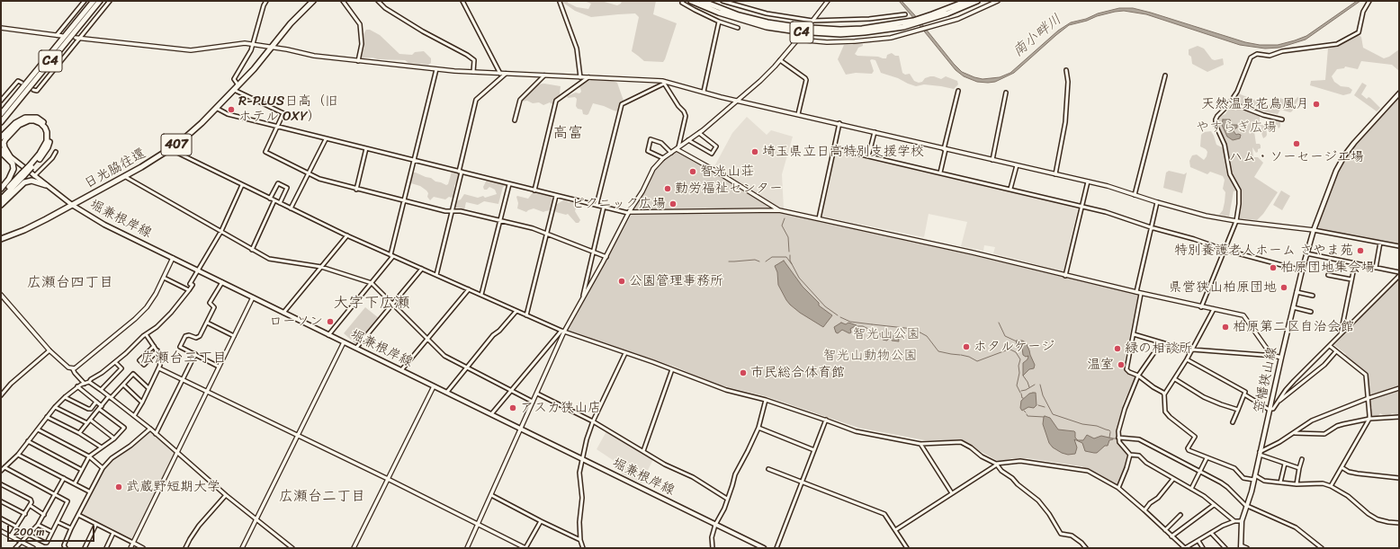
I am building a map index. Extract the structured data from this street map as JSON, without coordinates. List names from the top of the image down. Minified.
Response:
{"streets":{"highway":["C4","407","日光脇往還"],"main road":["堀兼根岸線","笠幡狭山線"]},"crossings":[["日光脇往還","堀兼根岸線"]],"districts":["高富","広瀬台四丁目","大字下広瀬","広瀬台三丁目","広瀬台二丁目"],"water":["南小畔川"],"parks":["やすらぎ広場","智光山公園","智光山動物公園"],"places":["天然温泉花鳥風月","R-PLUS日高（旧 ホテル OXY）","ハム・ソーセージ工場","埼玉県立日高特別支援学校","智光山荘","勤労福祉センター","ピクニック広場","特別養護老人ホーム さやま苑","柏原団地集会場","公園管理事務所","県営狭山柏原団地","ローソン","柏原第二区自治会館","ホタルケージ","緑の相談所","温室","市民総合体育館","アスカ狭山店","武蔵野短期大学"],"scale_bar":"200 m"}
